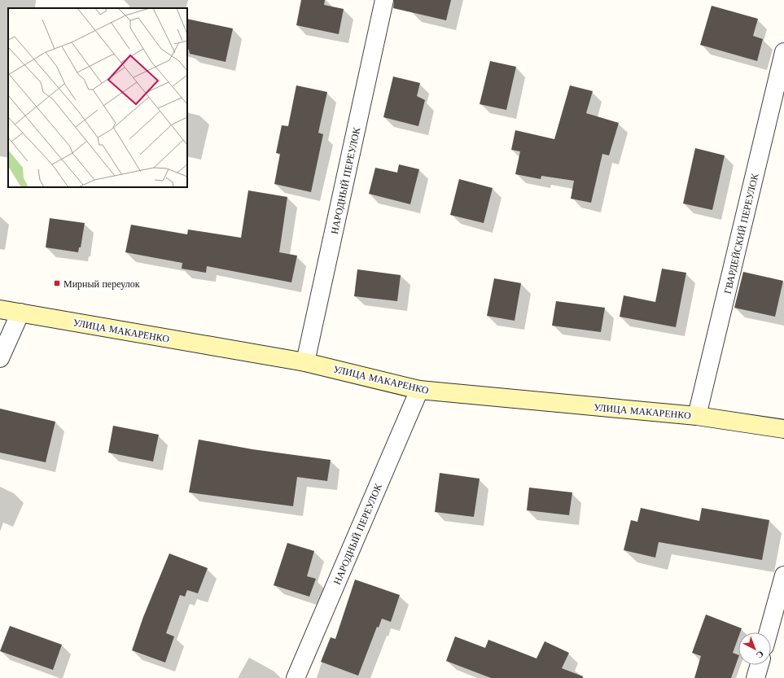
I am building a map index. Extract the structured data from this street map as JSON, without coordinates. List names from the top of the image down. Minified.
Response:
{"streets":{"main road":["УЛИЦА МАКАРЕНКО"],"street":["НАРОДНЫЙ ПЕРЕУЛОК","ГВАРДЕЙСКИЙ ПЕРЕУЛОК"]},"crossings":[["НАРОДНЫЙ ПЕРЕУЛОК","УЛИЦА МАКАРЕНКО"],["ГВАРДЕЙСКИЙ ПЕРЕУЛОК","УЛИЦА МАКАРЕНКО"]],"places":{"transit":["Мирный переулок"]},"north":"bottom right"}
